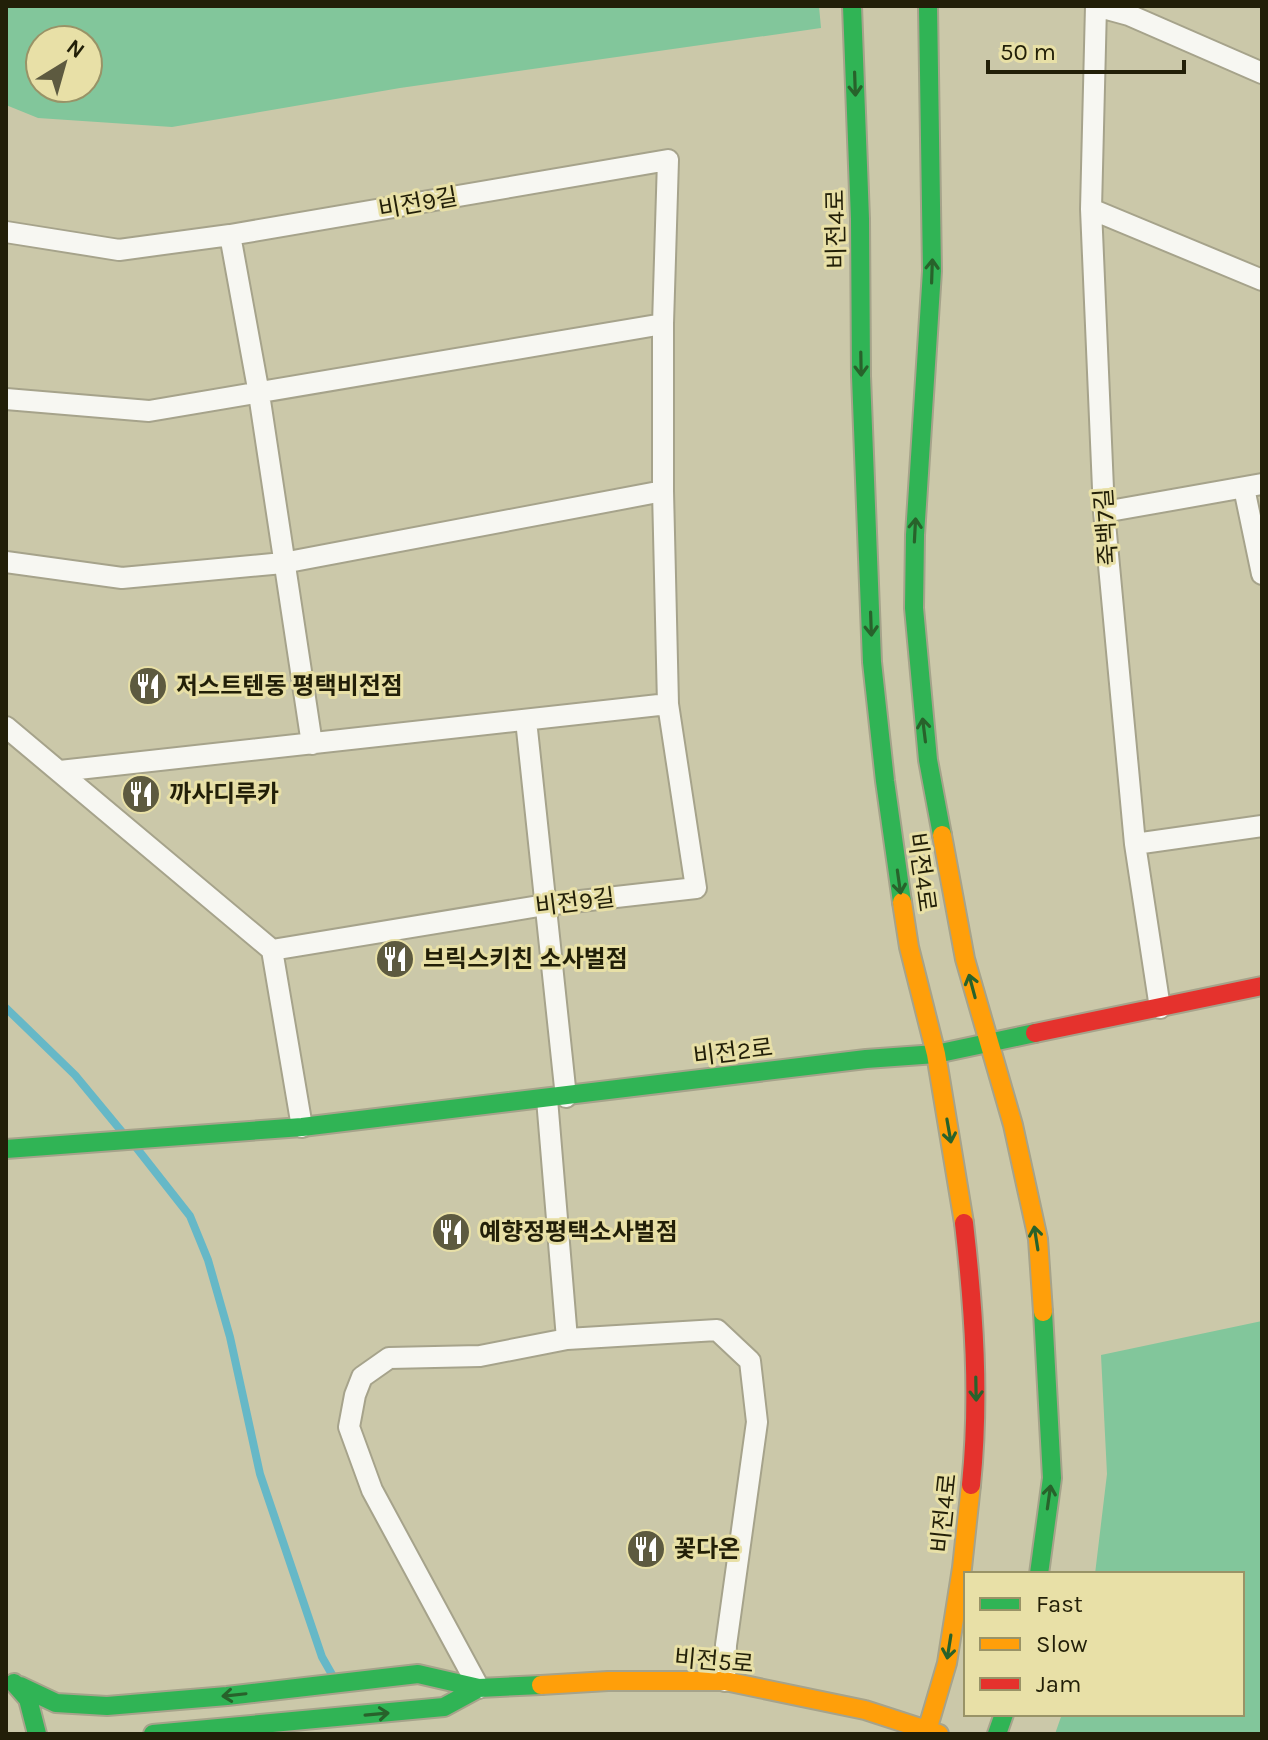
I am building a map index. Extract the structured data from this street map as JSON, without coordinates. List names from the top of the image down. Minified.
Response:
{"streets":{"main road":["비전4로","비전2로","비전5로"],"street":["비전9길","죽백7길"]},"crossings":[["비전4로","비전2로"],["비전4로","비전5로"],["죽백7길","비전2로"]],"places":{"restaurant":["저스트텐동 평택비전점","까사디루카","브릭스키친 소사벌점","예향정평택소사벌점","꽃다온"]},"legend":["Fast","Slow","Jam"],"scale_bar":"50 m","north":"top right"}
